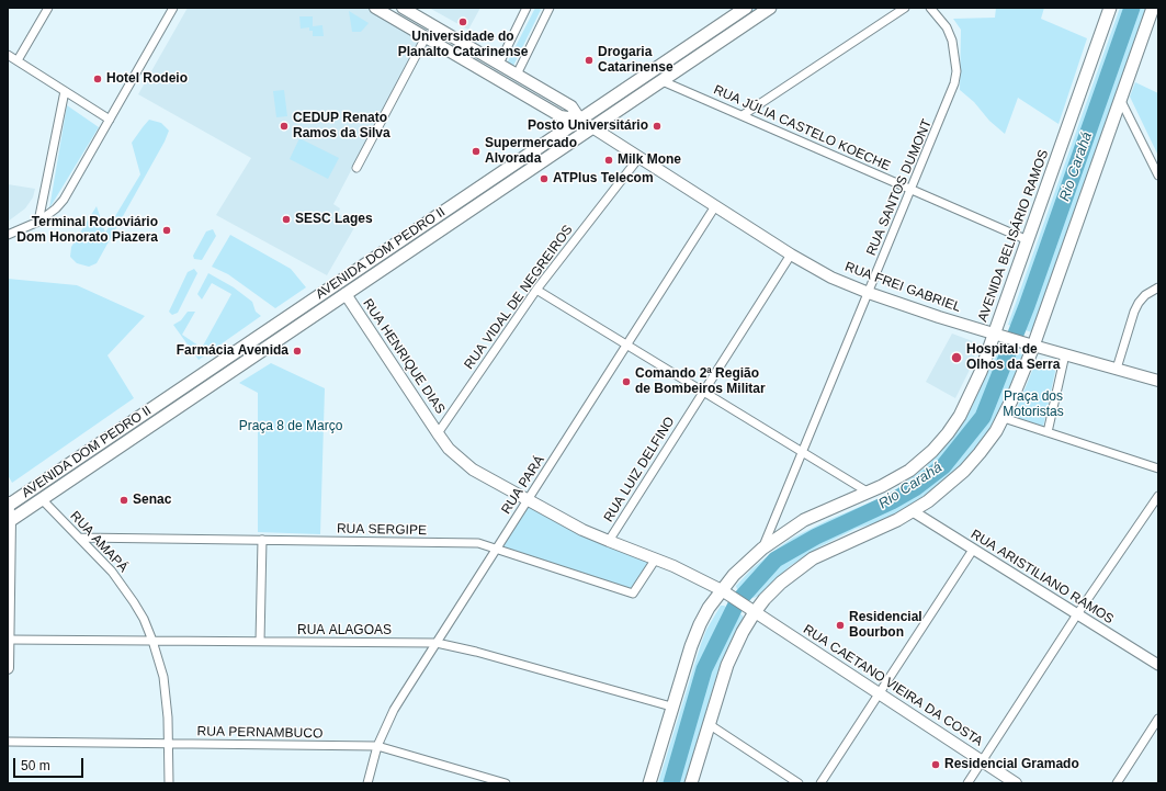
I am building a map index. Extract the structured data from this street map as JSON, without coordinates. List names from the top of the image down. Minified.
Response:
{"streets":{"main road":["AVENIDA BELISÁRIO RAMOS","AVENIDA DOM PEDRO II","RUA FREI GABRIEL","RUA HENRIQUE DIAS","RUA CAETANO VIEIRA DA COSTA"],"street":["RUA JÚLIA CASTELO KOECHE","RUA SANTOS DUMONT","RUA VIDAL DE NEGREIROS","RUA LUIZ DELFINO","RUA PARÁ","RUA SERGIPE","RUA AMAPÁ","RUA ARISTILIANO RAMOS","RUA ALAGOAS","RUA PERNAMBUCO"]},"crossings":[["RUA JÚLIA CASTELO KOECHE","RUA SANTOS DUMONT"],["RUA JÚLIA CASTELO KOECHE","AVENIDA BELISÁRIO RAMOS"],["RUA JÚLIA CASTELO KOECHE","AVENIDA DOM PEDRO II"],["RUA SANTOS DUMONT","AVENIDA BELISÁRIO RAMOS"],["RUA SANTOS DUMONT","RUA FREI GABRIEL"],["AVENIDA BELISÁRIO RAMOS","RUA FREI GABRIEL"],["AVENIDA BELISÁRIO RAMOS","RUA ALAGOAS"],["AVENIDA BELISÁRIO RAMOS","RUA CAETANO VIEIRA DA COSTA"],["AVENIDA DOM PEDRO II","RUA FREI GABRIEL"],["AVENIDA DOM PEDRO II","RUA HENRIQUE DIAS"],["AVENIDA DOM PEDRO II","RUA AMAPÁ"],["RUA FREI GABRIEL","RUA VIDAL DE NEGREIROS"],["RUA FREI GABRIEL","RUA LUIZ DELFINO"],["RUA FREI GABRIEL","RUA PARÁ"],["RUA VIDAL DE NEGREIROS","RUA HENRIQUE DIAS"],["RUA HENRIQUE DIAS","RUA LUIZ DELFINO"],["RUA HENRIQUE DIAS","RUA PARÁ"],["RUA HENRIQUE DIAS","RUA CAETANO VIEIRA DA COSTA"],["RUA LUIZ DELFINO","RUA CAETANO VIEIRA DA COSTA"],["RUA PARÁ","RUA SERGIPE"],["RUA PARÁ","RUA ALAGOAS"],["RUA PARÁ","RUA PERNAMBUCO"],["RUA SERGIPE","RUA AMAPÁ"],["RUA SERGIPE","RUA CAETANO VIEIRA DA COSTA"],["RUA AMAPÁ","RUA ALAGOAS"],["RUA AMAPÁ","RUA PERNAMBUCO"]],"water":["Rio Carahá"],"parks":["Praça dos Motoristas","Praça 8 de Março"],"places":["Universidade do Planalto Catarinense","Drogaria Catarinense","Hotel Rodeio","CEDUP Renato Ramos da Silva","Posto Universitário","Supermercado Alvorada","Milk Mone","ATPlus Telecom","SESC Lages","Terminal Rodoviário Dom Honorato Piazera","Farmácia Avenida","Hospital de Olhos da Serra","Comando 2ª Região de Bombeiros Militar","Senac","Residencial Bourbon","Residencial Gramado"],"scale_bar":"50 m"}
